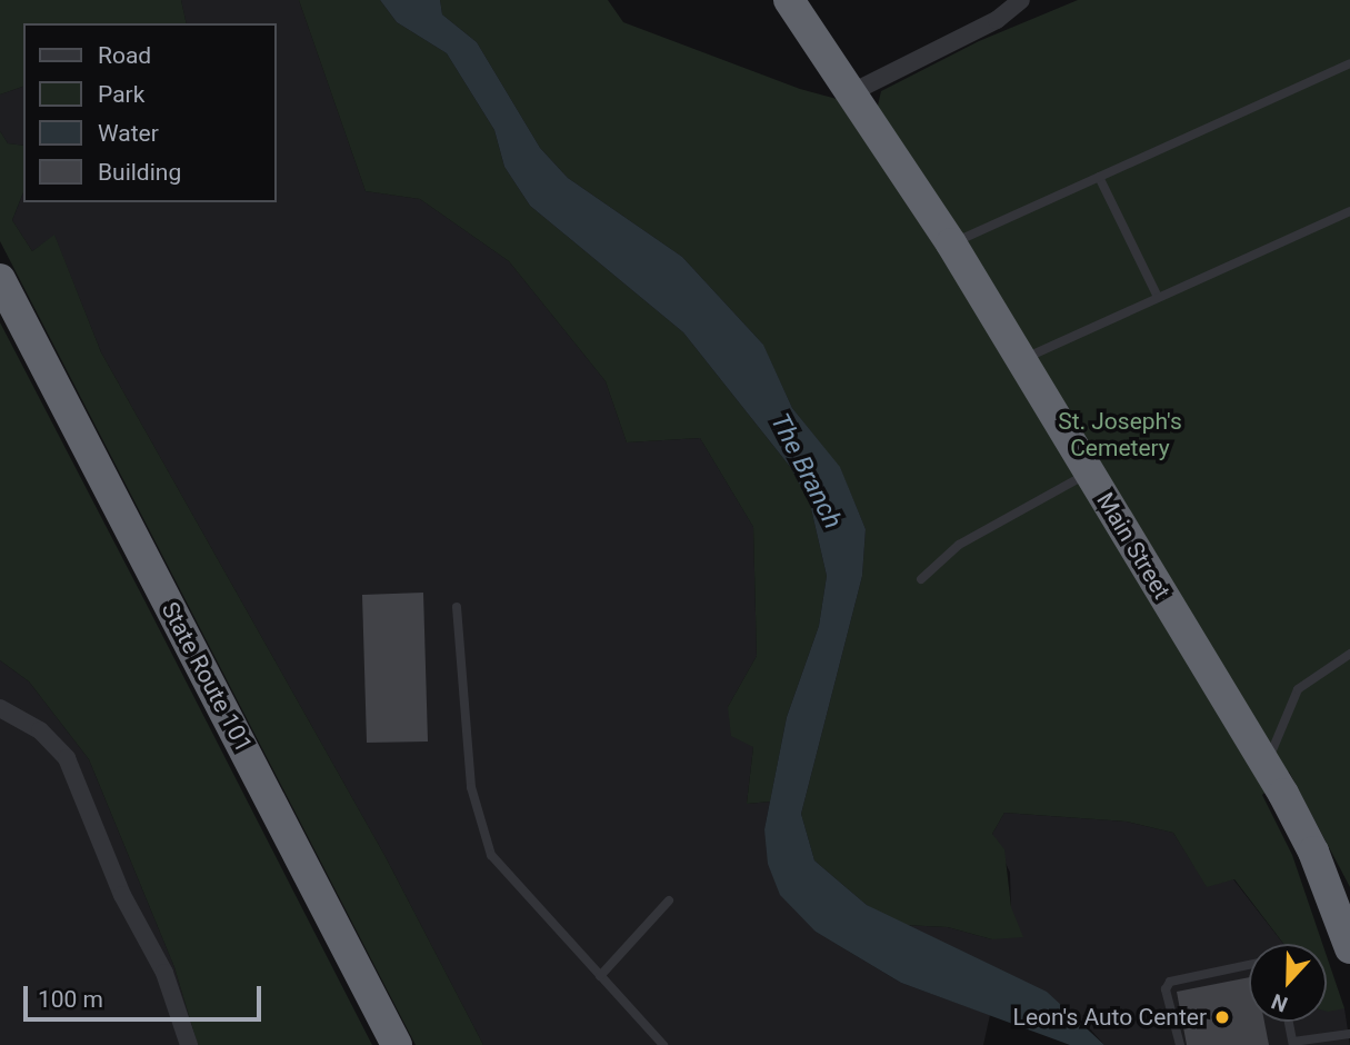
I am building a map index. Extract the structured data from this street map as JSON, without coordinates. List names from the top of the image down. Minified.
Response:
{"streets":{"highway":["Main Street","State Route 101"]},"water":["The Branch"],"parks":["St. Joseph's Cemetery"],"places":["Leon's Auto Center"],"legend":["Road","Park","Water","Building"],"scale_bar":"100 m","north":"bottom"}
